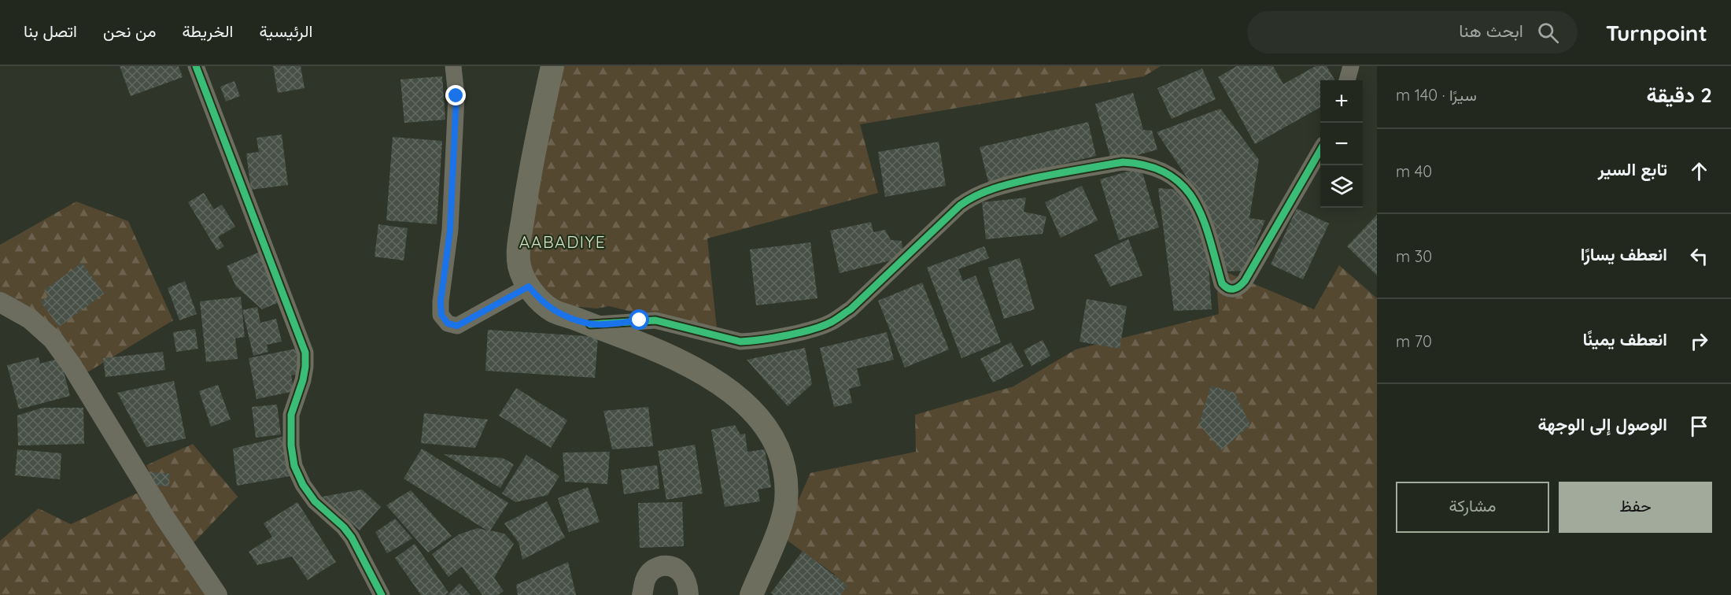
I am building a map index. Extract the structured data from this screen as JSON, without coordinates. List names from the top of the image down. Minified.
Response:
{"districts":["AABADIYE"],"page":{"header":"Turnpoint","search":"ابحث هنا","nav":["الرئيسية","الخريطة","من نحن","اتصل بنا"],"heading":["2 دقيقة","سيرًا · 140 m"],"map_buttons":["+","−"],"list":[["تابع السير","40 m"],["انعطف يسارًا","30 m"],["انعطف يمينًا","70 m"],"الوصول إلى الوجهة"],"buttons":["حفظ","مشاركة"]}}
